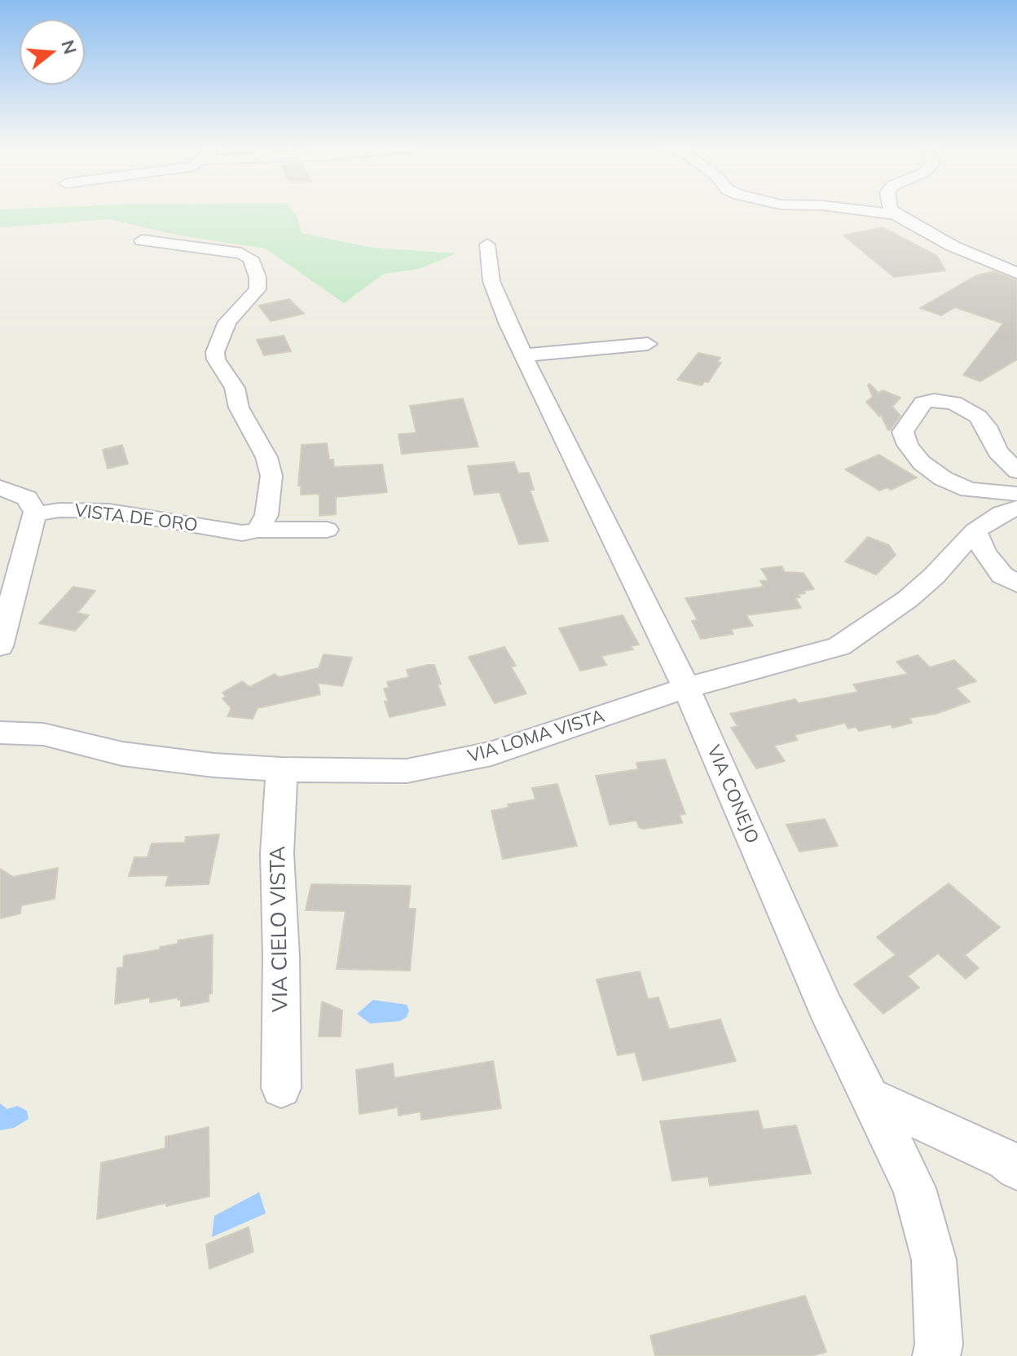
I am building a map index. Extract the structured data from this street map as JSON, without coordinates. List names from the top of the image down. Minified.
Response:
{"streets":{"street":["VISTA DE ORO","VIA LOMA VISTA","VIA CONEJO","VIA CIELO VISTA"]},"crossings":[["VIA LOMA VISTA","VIA CONEJO"],["VIA LOMA VISTA","VIA CIELO VISTA"]],"north":"right"}
